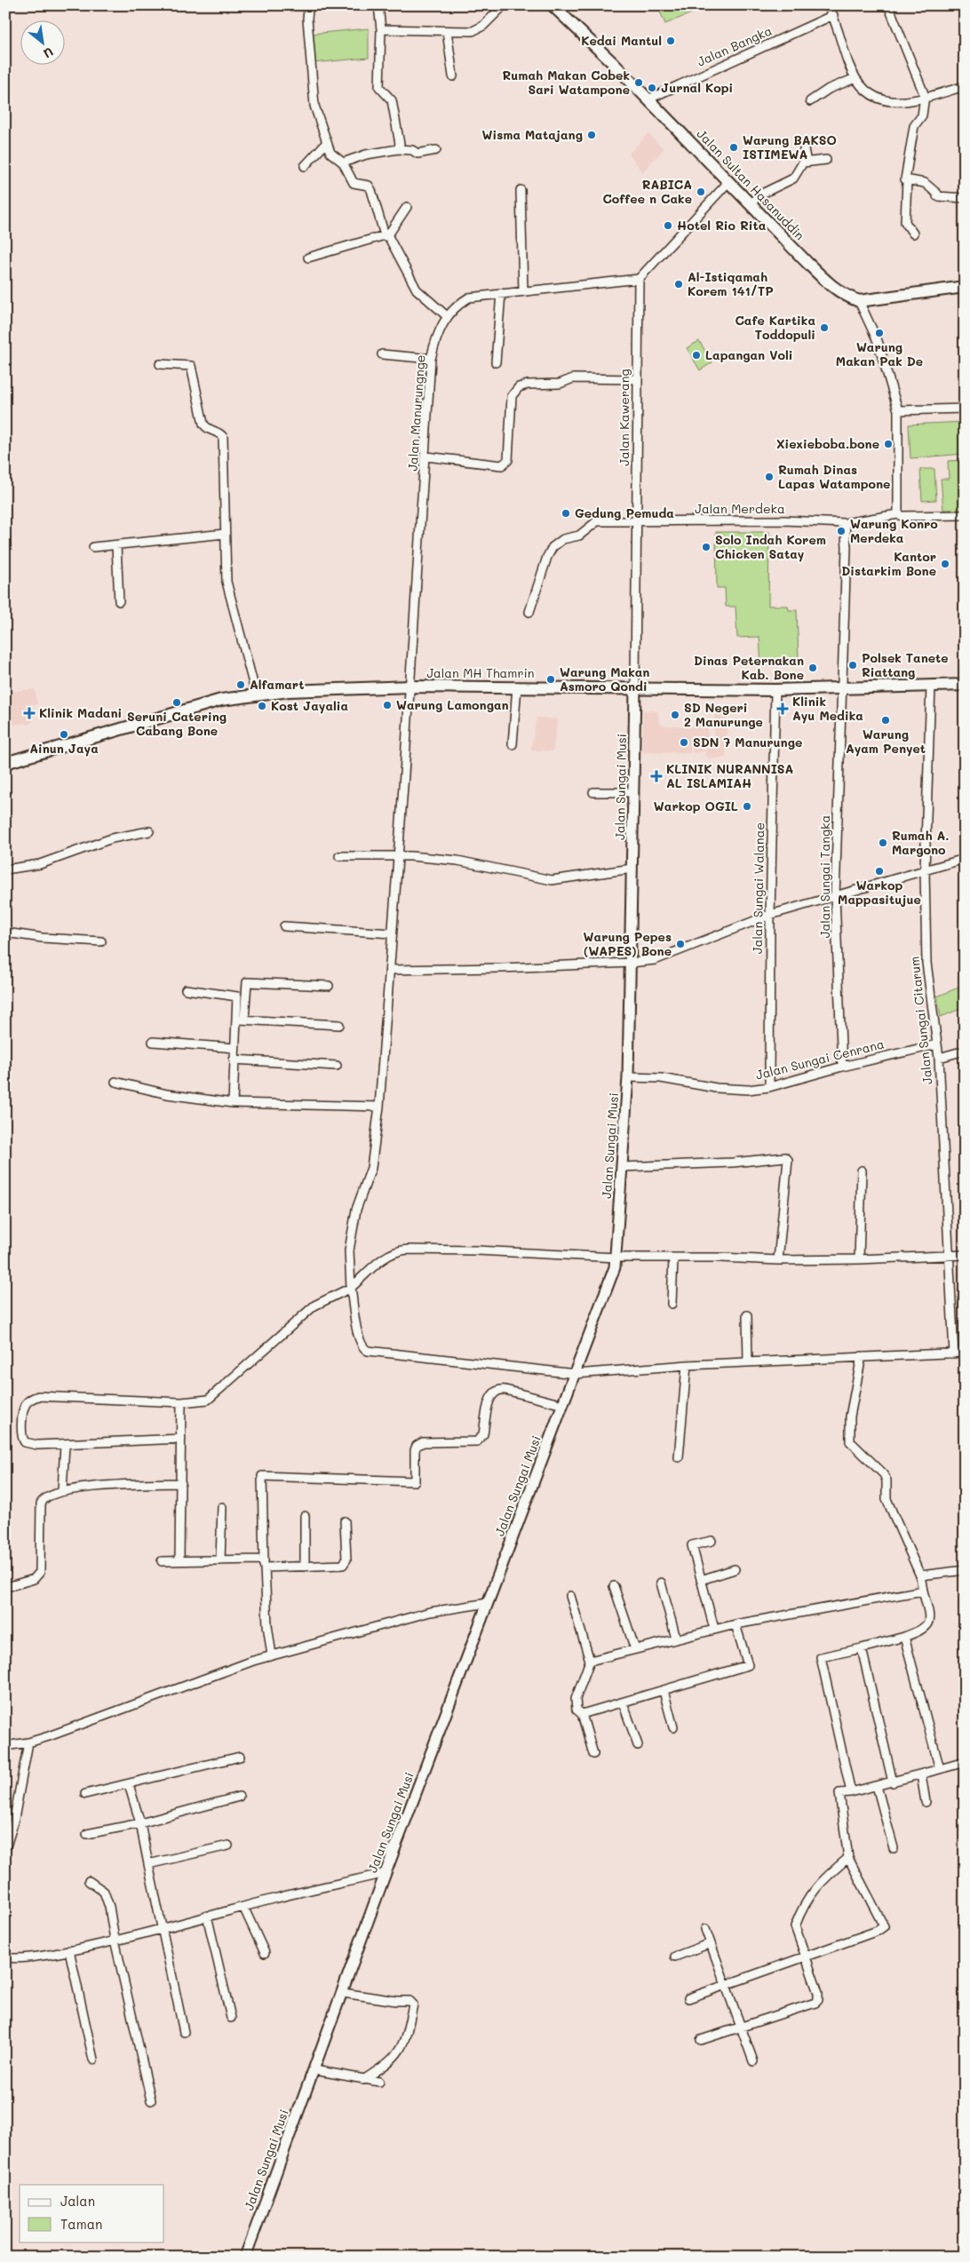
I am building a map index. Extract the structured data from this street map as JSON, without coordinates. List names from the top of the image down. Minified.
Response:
{"streets":{"main road":["Jalan Sultan Hasanuddin","Jalan MH Thamrin"],"street":["Jalan Bangka","Jalan Manurungnge","Jalan Kawerang","Jalan Merdeka","Jalan Sungai Musi","Jalan Sungai Tangka","Jalan Sungai Walanae","Jalan Sungai Citarum","Jalan Sungai Cenrana"]},"crossings":[["Jalan Bangka","Jalan Sultan Hasanuddin"],["Jalan Manurungnge","Jalan Kawerang"],["Jalan Manurungnge","Jalan MH Thamrin"],["Jalan Manurungnge","Jalan Sungai Musi"],["Jalan Manurungnge","Jalan Sungai Citarum"],["Jalan Kawerang","Jalan Merdeka"],["Jalan Kawerang","Jalan MH Thamrin"],["Jalan Kawerang","Jalan Sungai Musi"],["Jalan Merdeka","Jalan Sungai Tangka"],["Jalan MH Thamrin","Jalan Sungai Musi"],["Jalan MH Thamrin","Jalan Sungai Tangka"],["Jalan MH Thamrin","Jalan Sungai Walanae"],["Jalan MH Thamrin","Jalan Sungai Citarum"],["Jalan Sungai Musi","Jalan Sungai Cenrana"],["Jalan Sungai Tangka","Jalan Sungai Cenrana"],["Jalan Sungai Walanae","Jalan Sungai Cenrana"],["Jalan Sungai Citarum","Jalan Sungai Cenrana"]],"places":{"other":["Kedai Mantul","Rumah Makan Cobek Sari Watampone","Jurnal Kopi","Wisma Matajang","Warung BAKSO ISTIMEWA","RABICA Coffee n Cake","Hotel Rio Rita","Al-Istiqamah Korem 141/TP","Cafe Kartika Toddopuli","Warung Makan Pak De","Lapangan Voli","Xiexieboba.bone","Rumah Dinas Lapas Watampone","Gedung Pemuda","Warung Konro Merdeka","Solo Indah Korem Chicken Satay","Kantor Distarkim Bone","Polsek Tanete Riattang","Dinas Peternakan Kab. Bone","Warung Makan Asmoro Qondi","Alfamart","Seruni Catering Cabang Bone","Warung Lamongan","Kost Jayalia","SD Negeri 2 Manurunge","Warung Ayam Penyet","Ainun Jaya","SDN 7 Manurunge","Warkop OGIL","Rumah A. Margono","Warkop Mappasitujue","Warung Pepes (WAPES) Bone"],"health":["Klinik Ayu Medika","Klinik Madani","KLINIK NURANNISA AL ISLAMIAH"]},"legend":["Jalan","Taman"],"north":"bottom right"}
